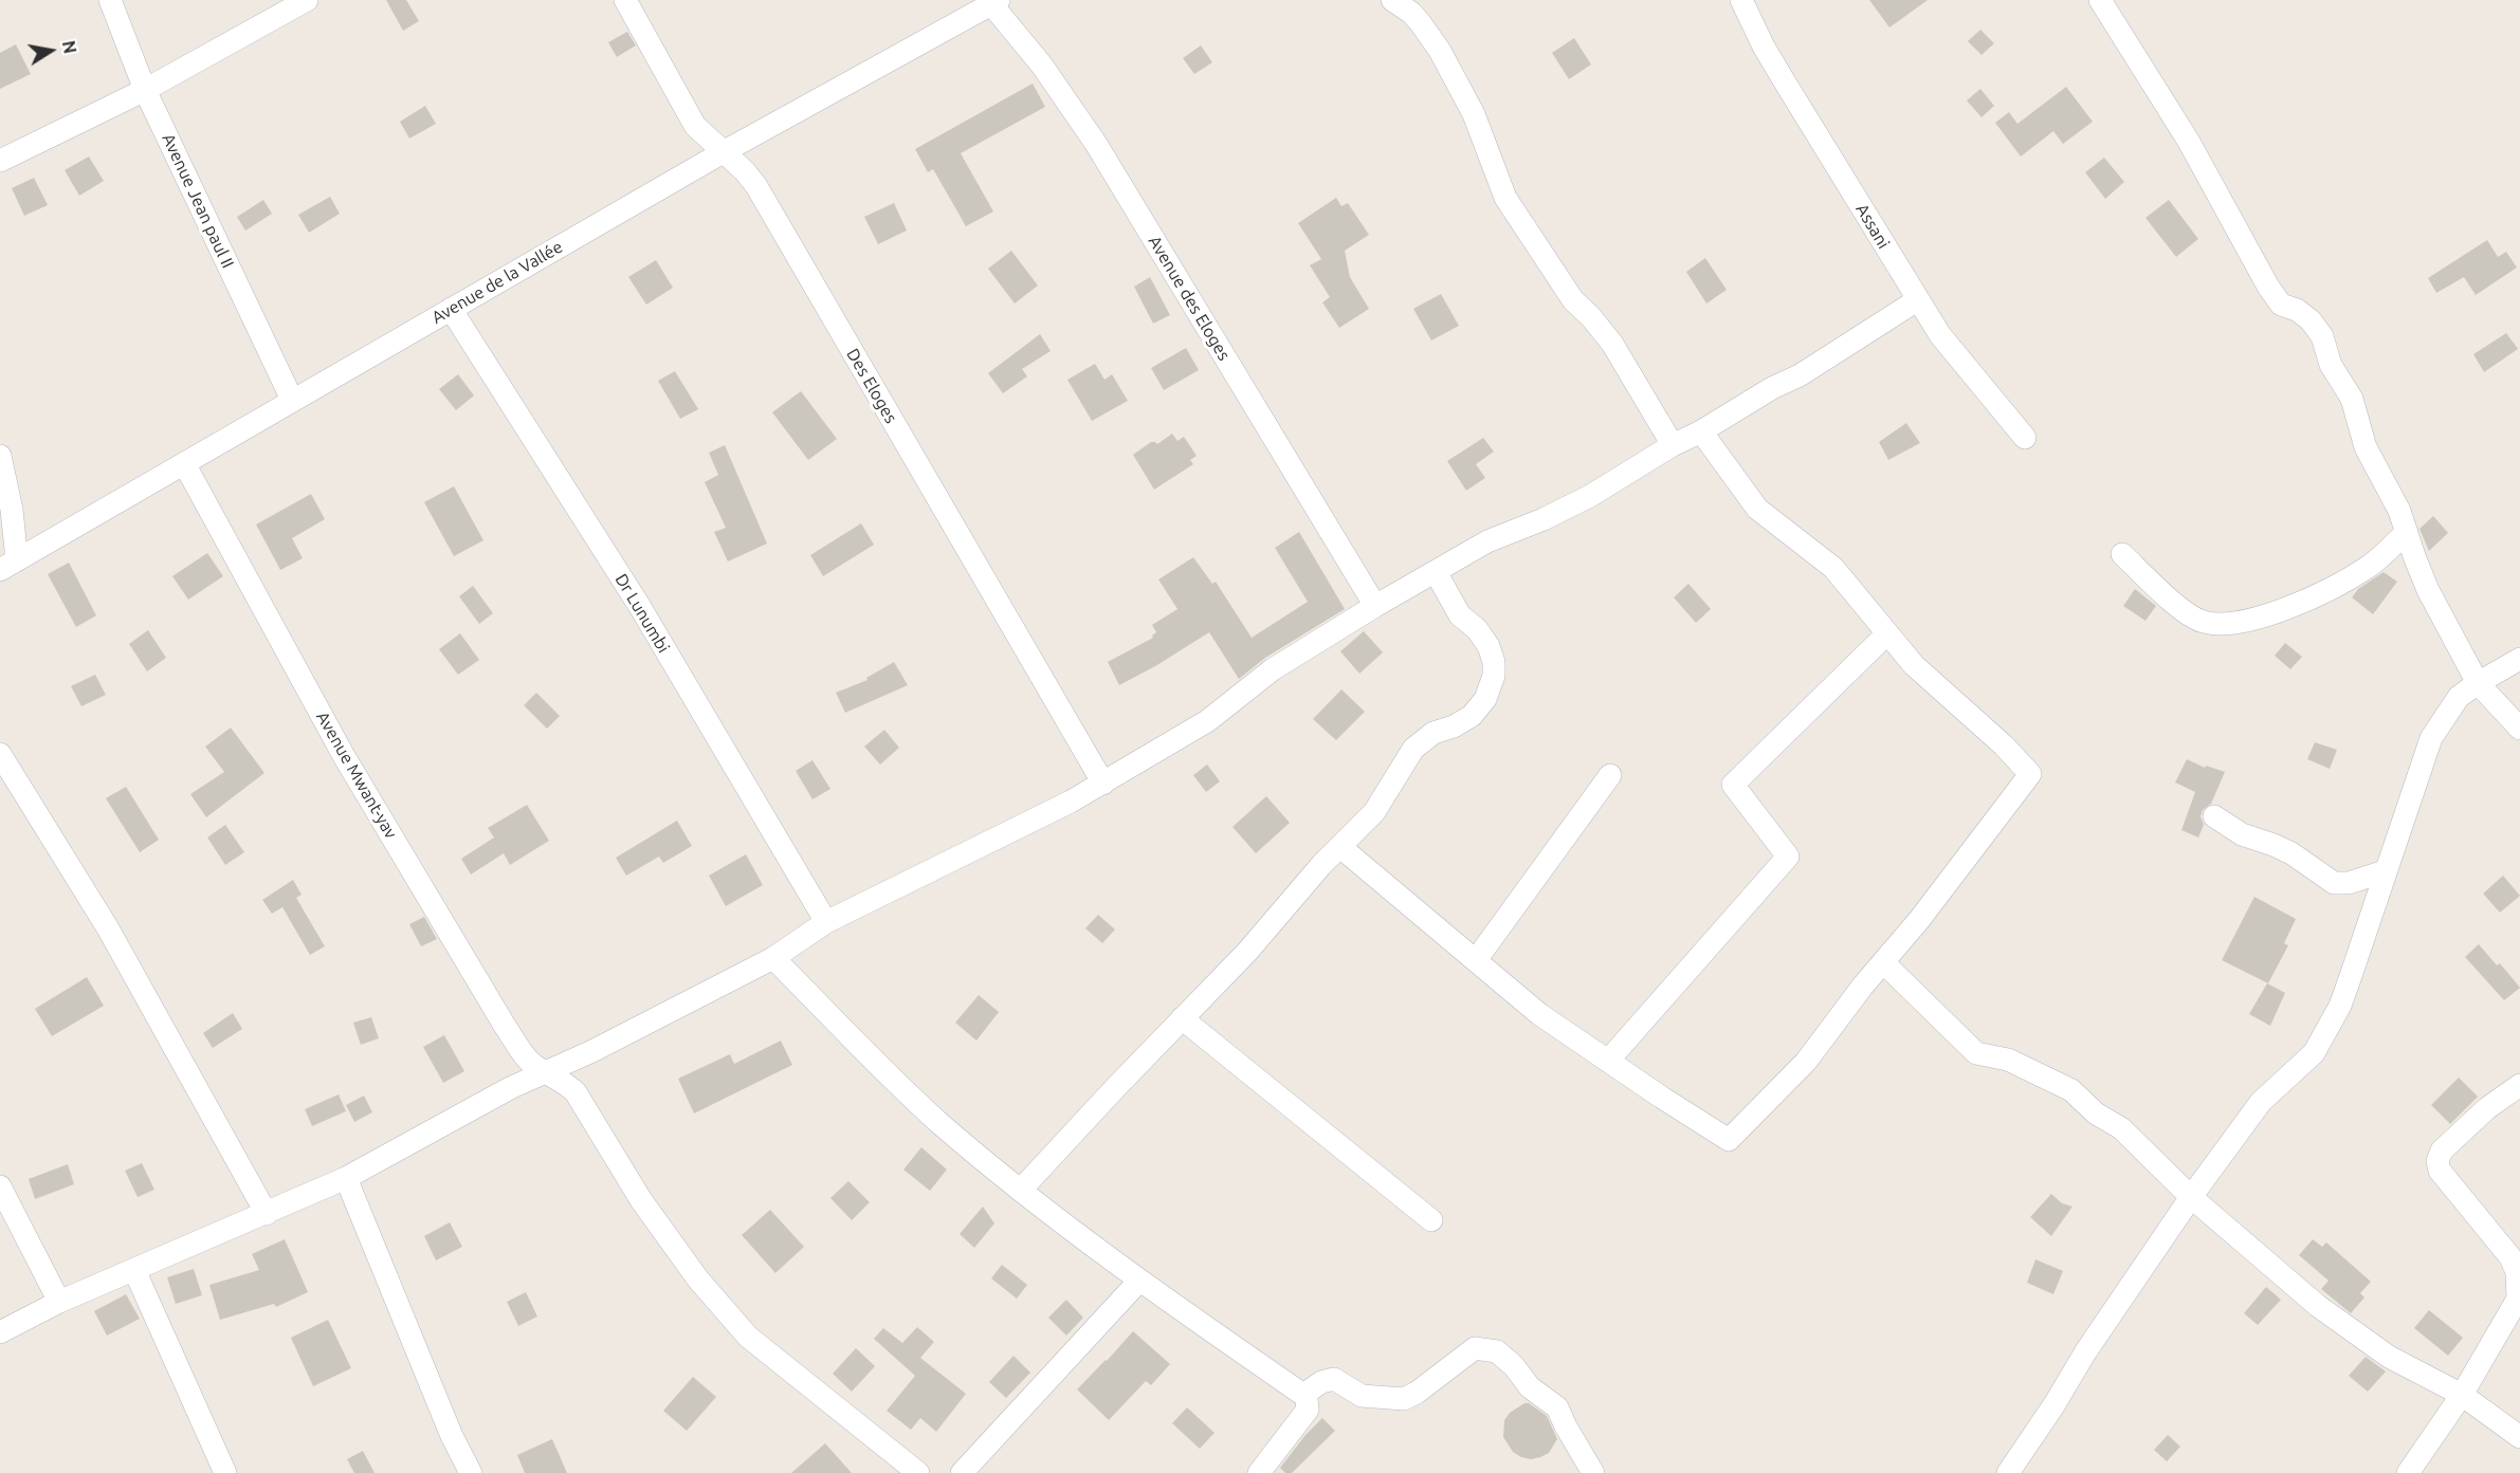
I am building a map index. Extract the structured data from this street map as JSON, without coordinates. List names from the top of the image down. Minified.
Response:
{"streets":{"street":["Avenue Jean paul II","Assani","Avenue de la Vallée","Avenue des Eloges","Des Eloges","Dr Lunumbi","Avenue Mwant-yav"]},"crossings":[["Avenue Jean paul II","Avenue de la Vallée"],["Avenue de la Vallée","Avenue des Eloges"],["Avenue de la Vallée","Des Eloges"],["Avenue de la Vallée","Dr Lunumbi"],["Avenue de la Vallée","Avenue Mwant-yav"]],"north":"right"}
